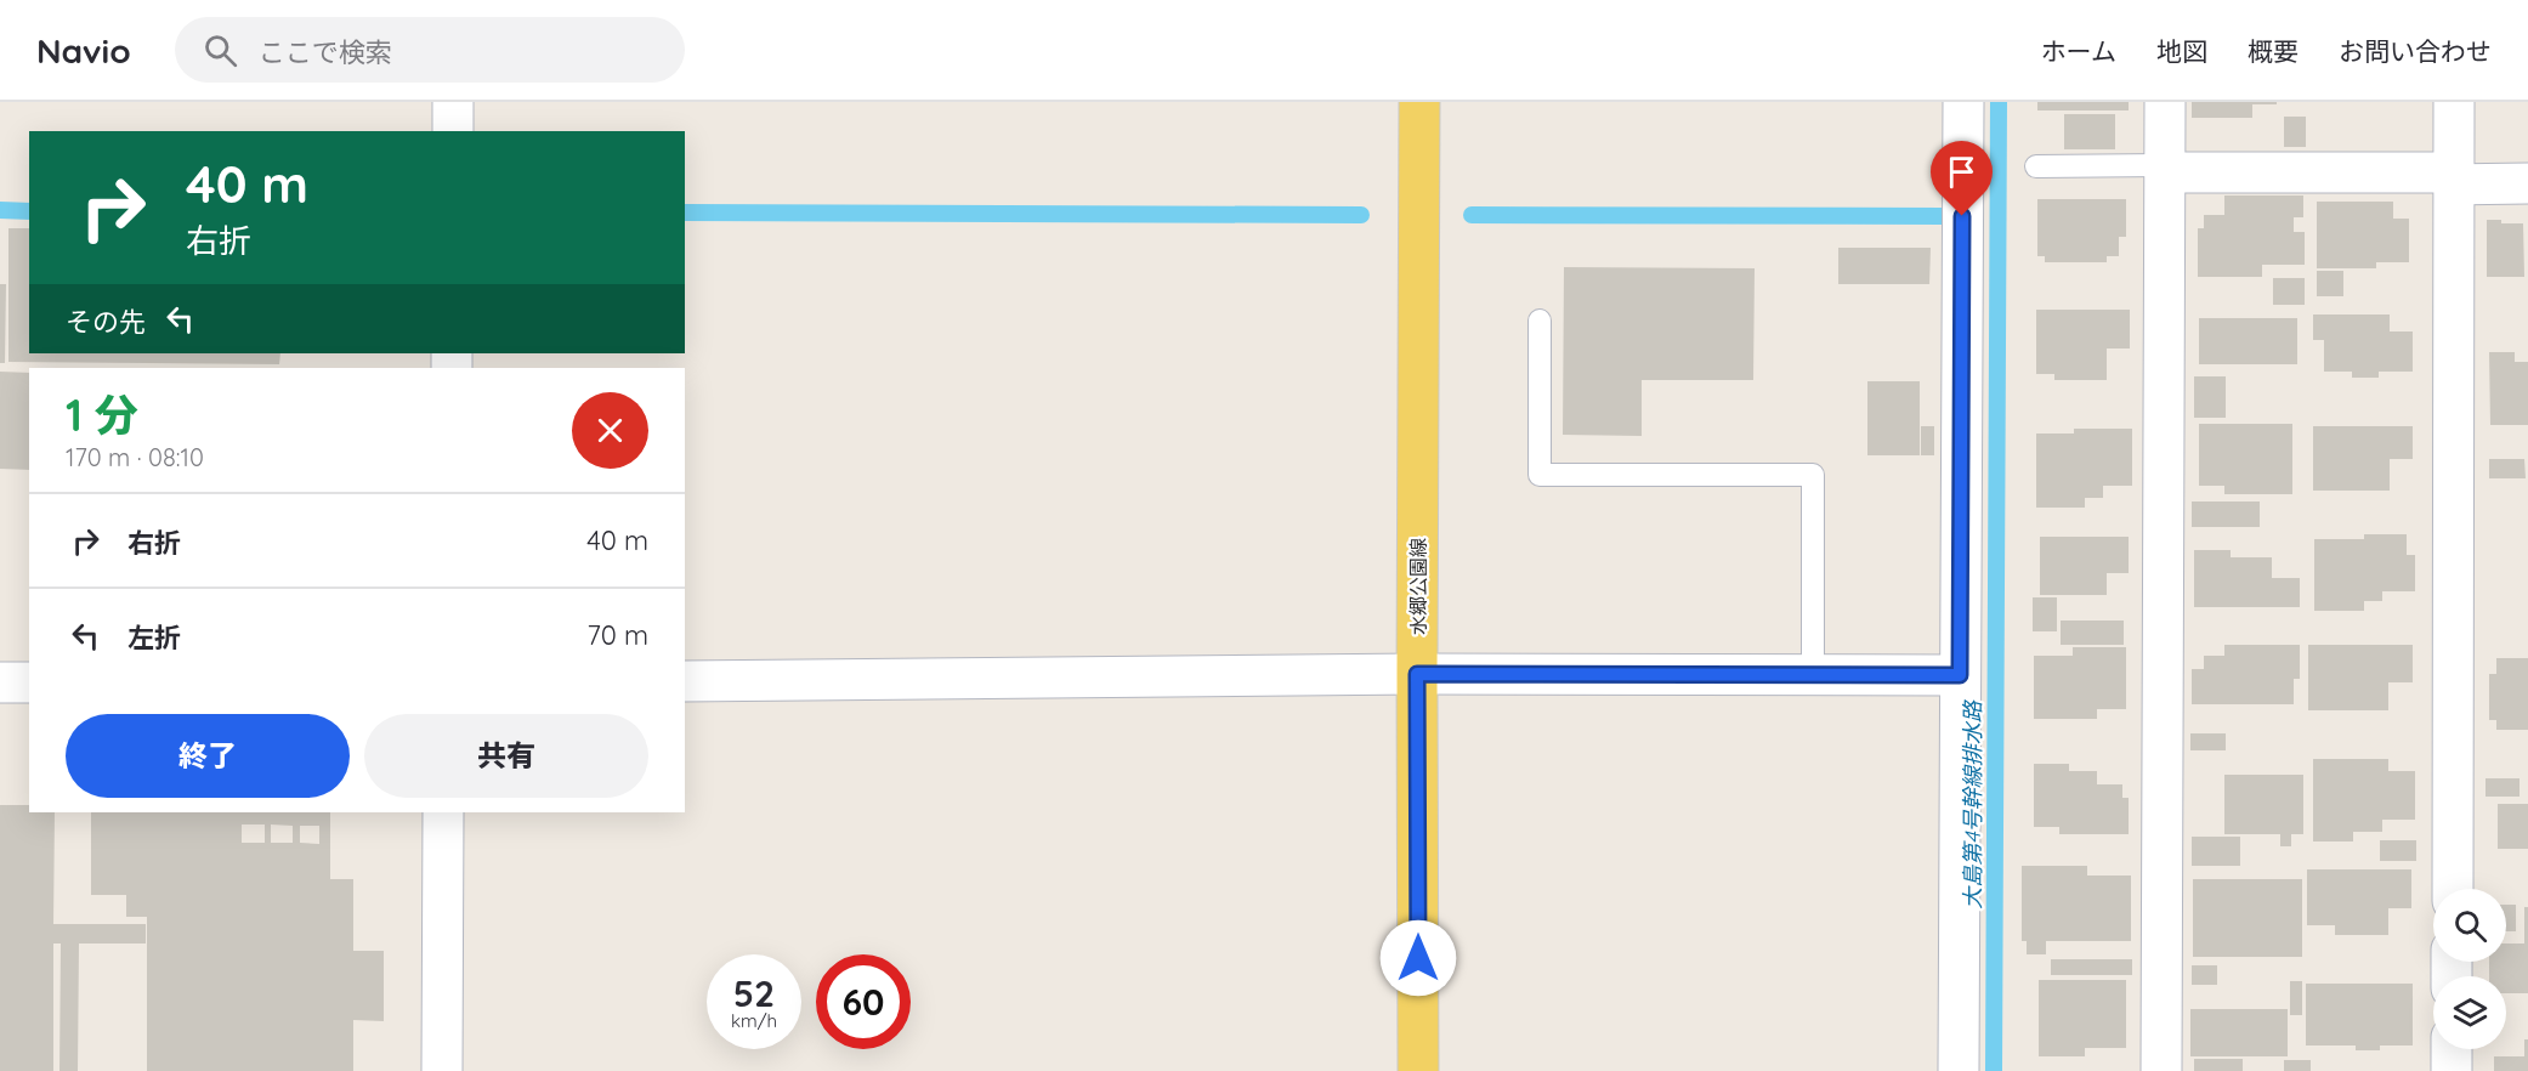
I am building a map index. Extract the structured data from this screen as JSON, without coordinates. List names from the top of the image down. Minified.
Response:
{"streets":{"main road":["水郷公園線"]},"water":["大島第4号幹線排水路"],"page":{"header":"Navio","search":"ここで検索","nav":["ホーム","地図","概要","お問い合わせ"],"turn":["40 m","右折"],"then":"その先","heading":["1 分","170 m · 08:10"],"list":[{"name":"右折","value":"40 m"},{"name":"左折","value":"70 m"}],"buttons":["終了","共有"],"speed":"52 km/h","limit":"60"}}
